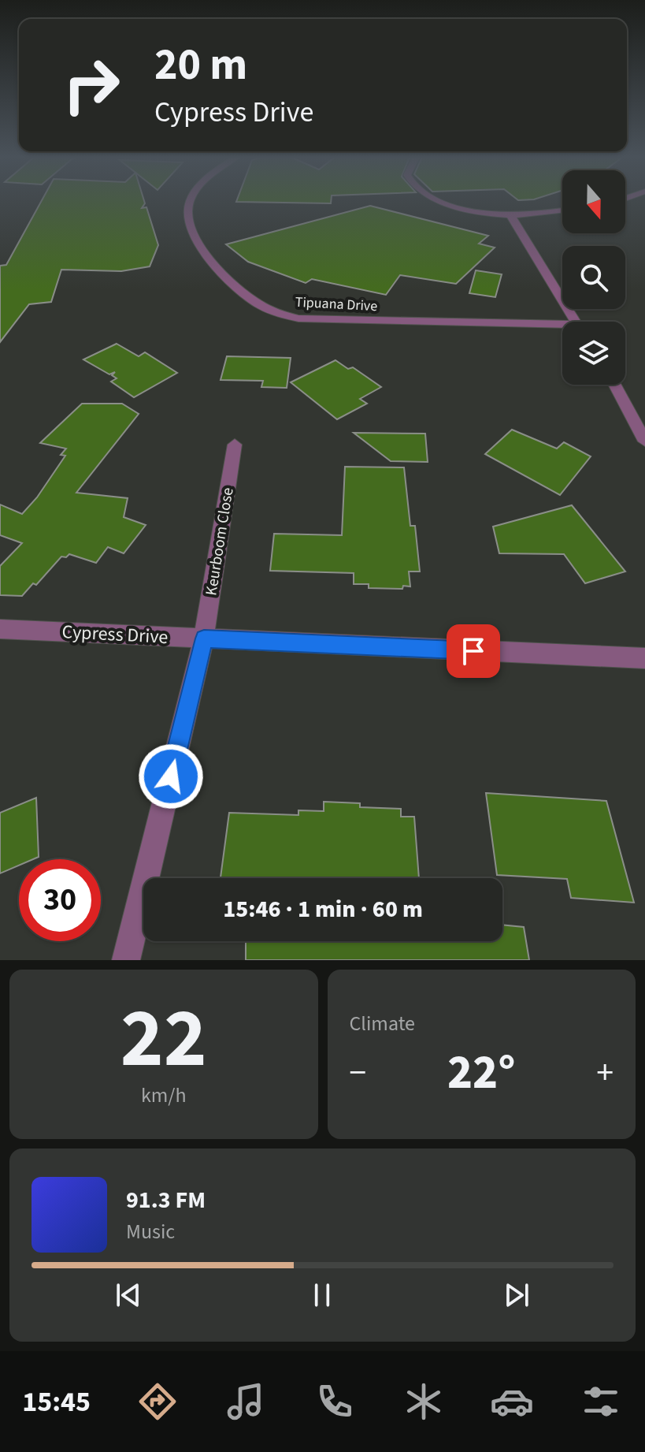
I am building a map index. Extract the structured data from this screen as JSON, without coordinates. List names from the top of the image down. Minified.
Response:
{"streets":{"street":["Tipuana Drive","Keurboom Close","Cypress Drive"]},"crossings":[["Keurboom Close","Cypress Drive"]],"north":"bottom","page":{"turn":["20 m","Cypress Drive"],"limit":"30","trip":"15:46 · 1 min · 60 m","tile":[["22","km/h"],"Climate"],"heat":["−","22°","+"],"song":["91.3 FM","Music"],"tabs":"15:45"}}
